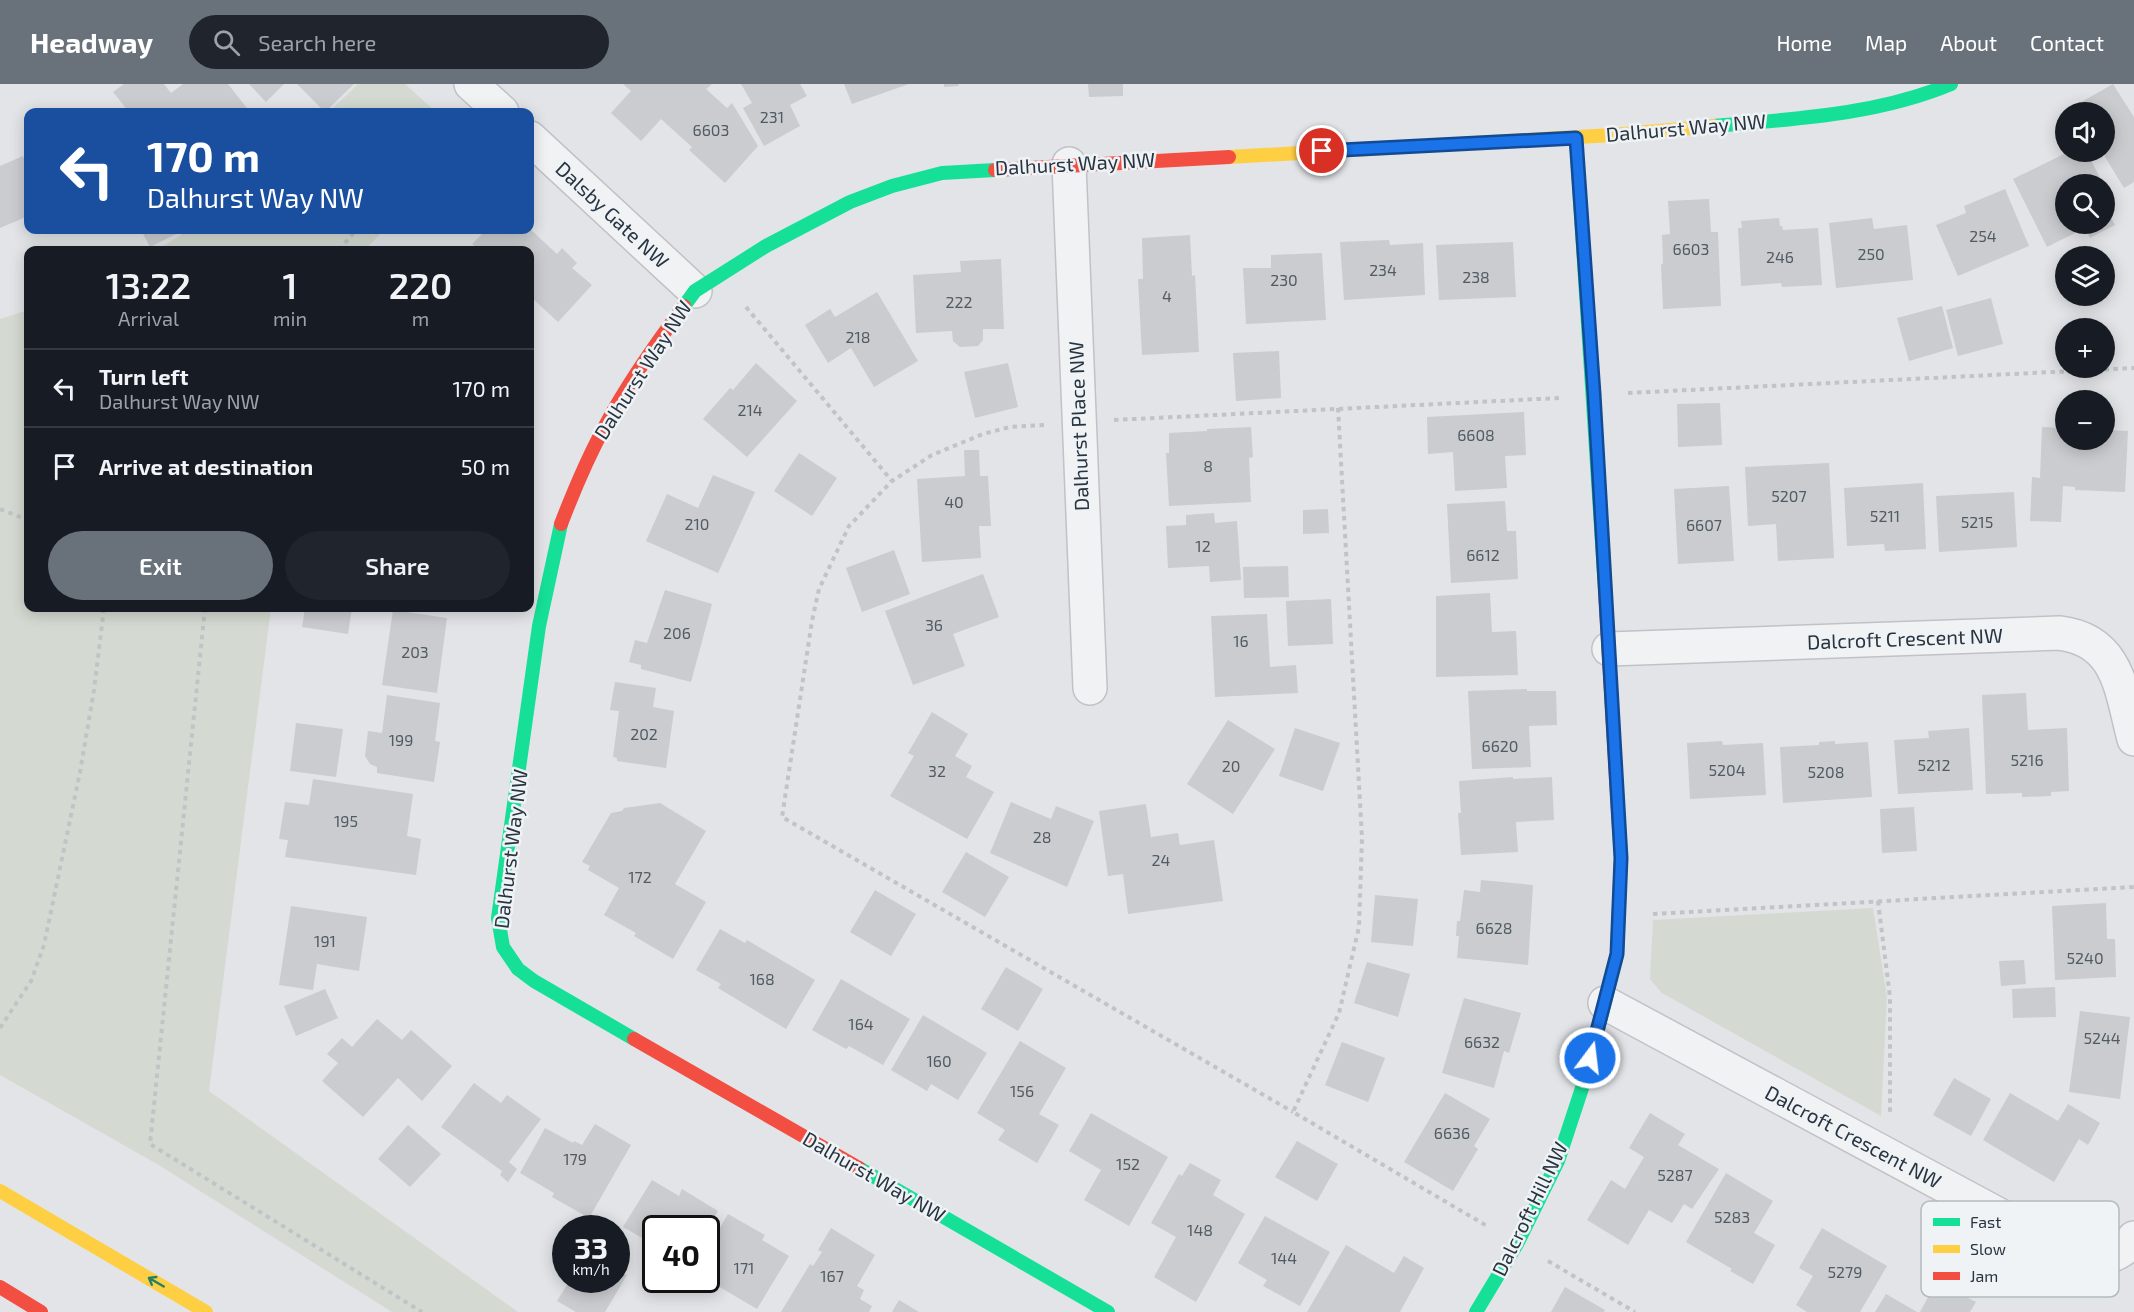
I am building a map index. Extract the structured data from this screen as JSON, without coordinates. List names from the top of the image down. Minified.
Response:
{"streets":{"street":["Dalhurst Way NW","Dalsby Gate NW","Dalhurst Place NW","Dalcroft Crescent NW","Dalcroft Hill NW"]},"crossings":[["Dalhurst Way NW","Dalsby Gate NW"],["Dalhurst Way NW","Dalhurst Place NW"],["Dalhurst Way NW","Dalcroft Hill NW"],["Dalcroft Crescent NW","Dalcroft Hill NW"]],"house_numbers":["231","6603","254","6603","250","246","234","238","230","4","222","218","214","6608","8","5207","40","5211","5215","210","6607","12","6612","36","206","16","203","202","199","6620","5216","5212","20","5204","32","5208","195","28","24","172","6628","191","5240","168","164","5244","6632","160","156","6636","179","152","5287","5283","148","144","171","5279","167"],"legend":["Fast","Slow","Jam"],"page":{"header":"Headway","search":"Search here","nav":["Home","Map","About","Contact"],"map_buttons":["+","−"],"turn":["170 m","Dalhurst Way NW"],"eta":["13:22","Arrival","1","min","220","m"],"list":[{"name":"Turn left","note":"Dalhurst Way NW","value":"170 m"},{"name":"Arrive at destination","value":"50 m"}],"buttons":["Exit","Share"],"speed":"33 km/h","limit":"40"}}
